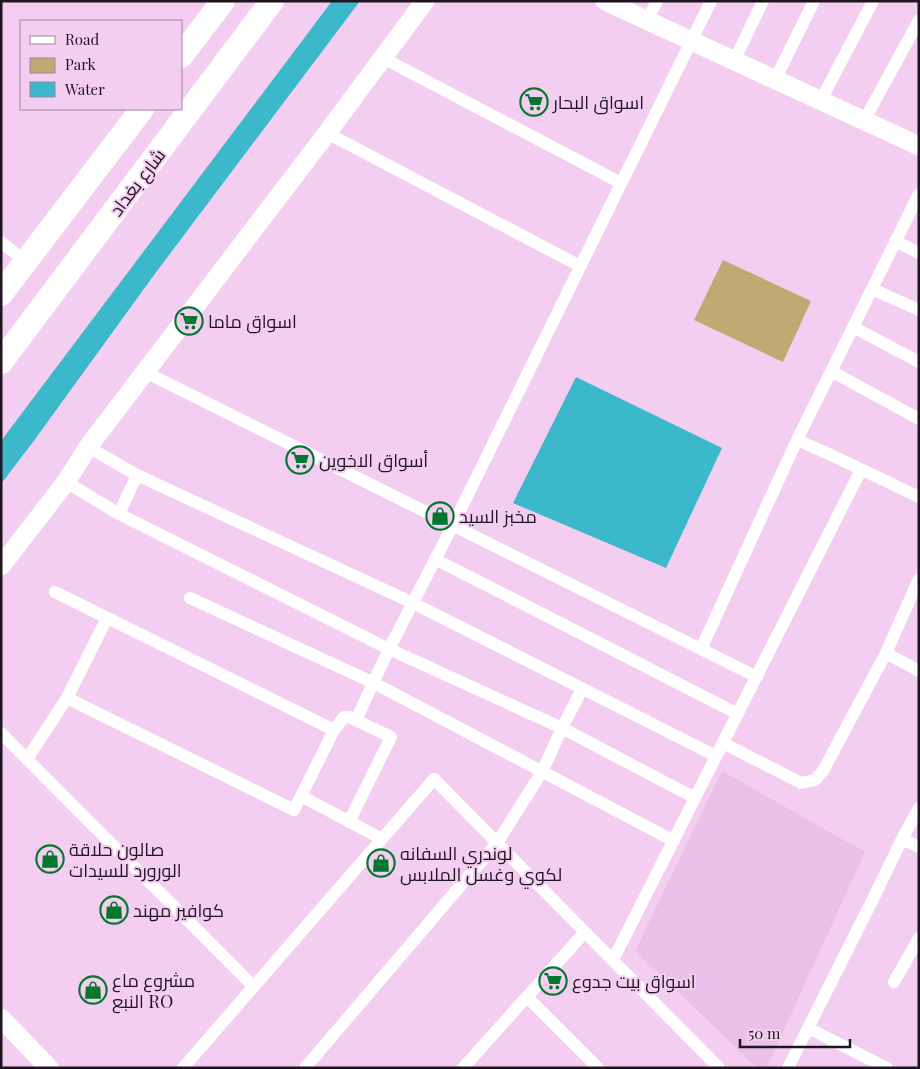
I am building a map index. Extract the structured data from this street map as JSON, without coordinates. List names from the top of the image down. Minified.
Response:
{"streets":{"highway":["شارع بغداد"]},"places":{"supermarket":["اسواق البحار","اسواق ماما","أسواق الاخوين","اسواق بيت جدوع"],"shop":["مخبز السيد","صالون حلاقة الورورد للسيدات","لوندري السفانه لكوي وغسل الملابس","كوافير مهند","مشروع ماع النبع RO"]},"legend":["Road","Park","Water"],"scale_bar":"50 m"}
